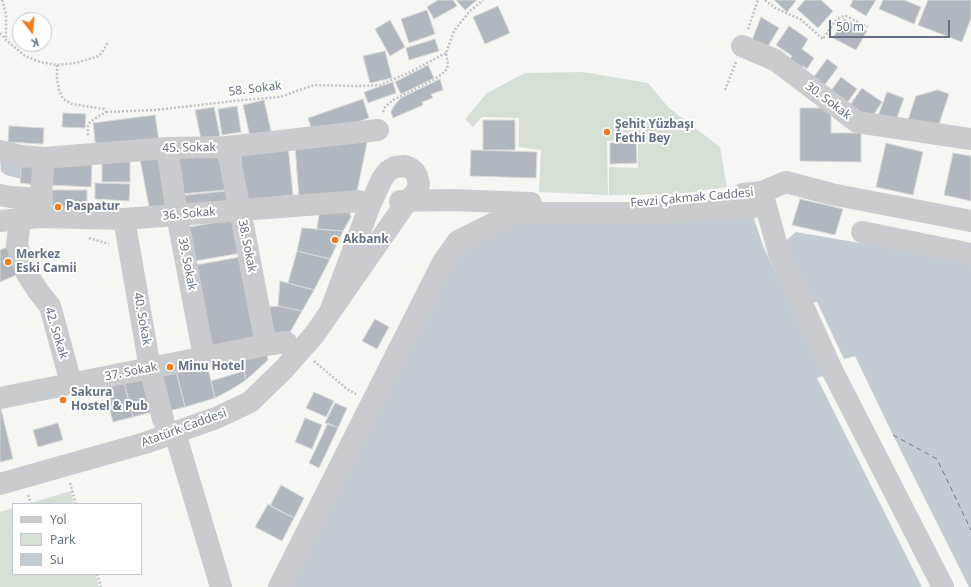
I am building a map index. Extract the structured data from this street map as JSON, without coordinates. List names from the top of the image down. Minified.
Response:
{"streets":{"street":["30. Sokak","45. Sokak","Fevzi Çakmak Caddesi","36. Sokak","38. Sokak","39. Sokak","40. Sokak","42. Sokak","37. Sokak","Atatürk Caddesi"],"path":["58. Sokak"]},"crossings":[["45. Sokak","38. Sokak"],["45. Sokak","39. Sokak"],["45. Sokak","42. Sokak"],["Fevzi Çakmak Caddesi","Atatürk Caddesi"],["36. Sokak","38. Sokak"],["36. Sokak","39. Sokak"],["36. Sokak","40. Sokak"],["36. Sokak","42. Sokak"],["38. Sokak","37. Sokak"],["39. Sokak","37. Sokak"],["40. Sokak","37. Sokak"],["40. Sokak","Atatürk Caddesi"],["42. Sokak","37. Sokak"]],"places":["Şehit Yüzbaşı Fethi Bey","Paspatur","Akbank","Merkez Eski Camii","Minu Hotel","Sakura Hostel & Pub"],"legend":["Yol","Park","Su"],"scale_bar":"50 m","north":"bottom"}
